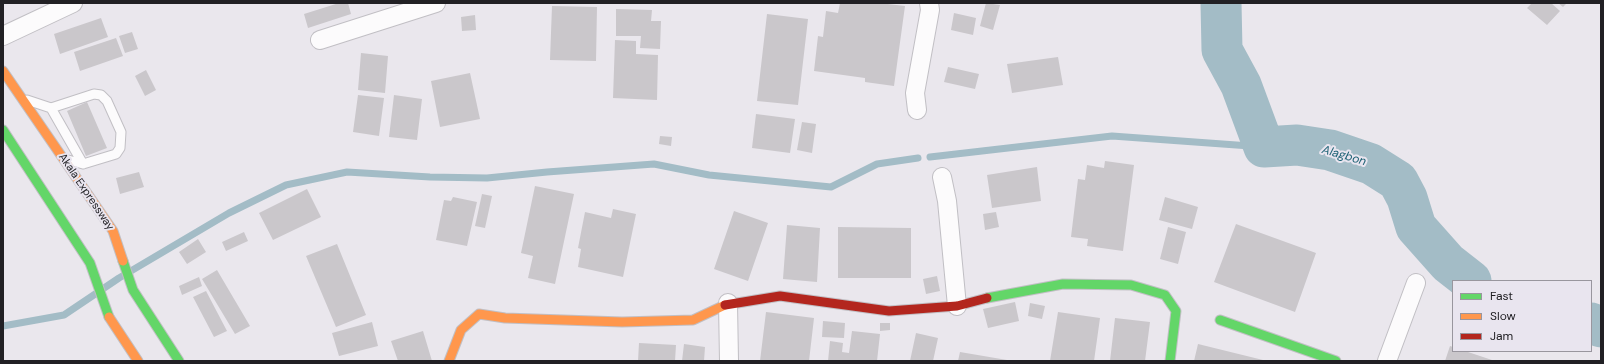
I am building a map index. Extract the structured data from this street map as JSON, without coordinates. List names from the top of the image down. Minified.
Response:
{"streets":{"street":["Akala Expressway"]},"water":["Alagbon"],"legend":["Fast","Slow","Jam"]}
